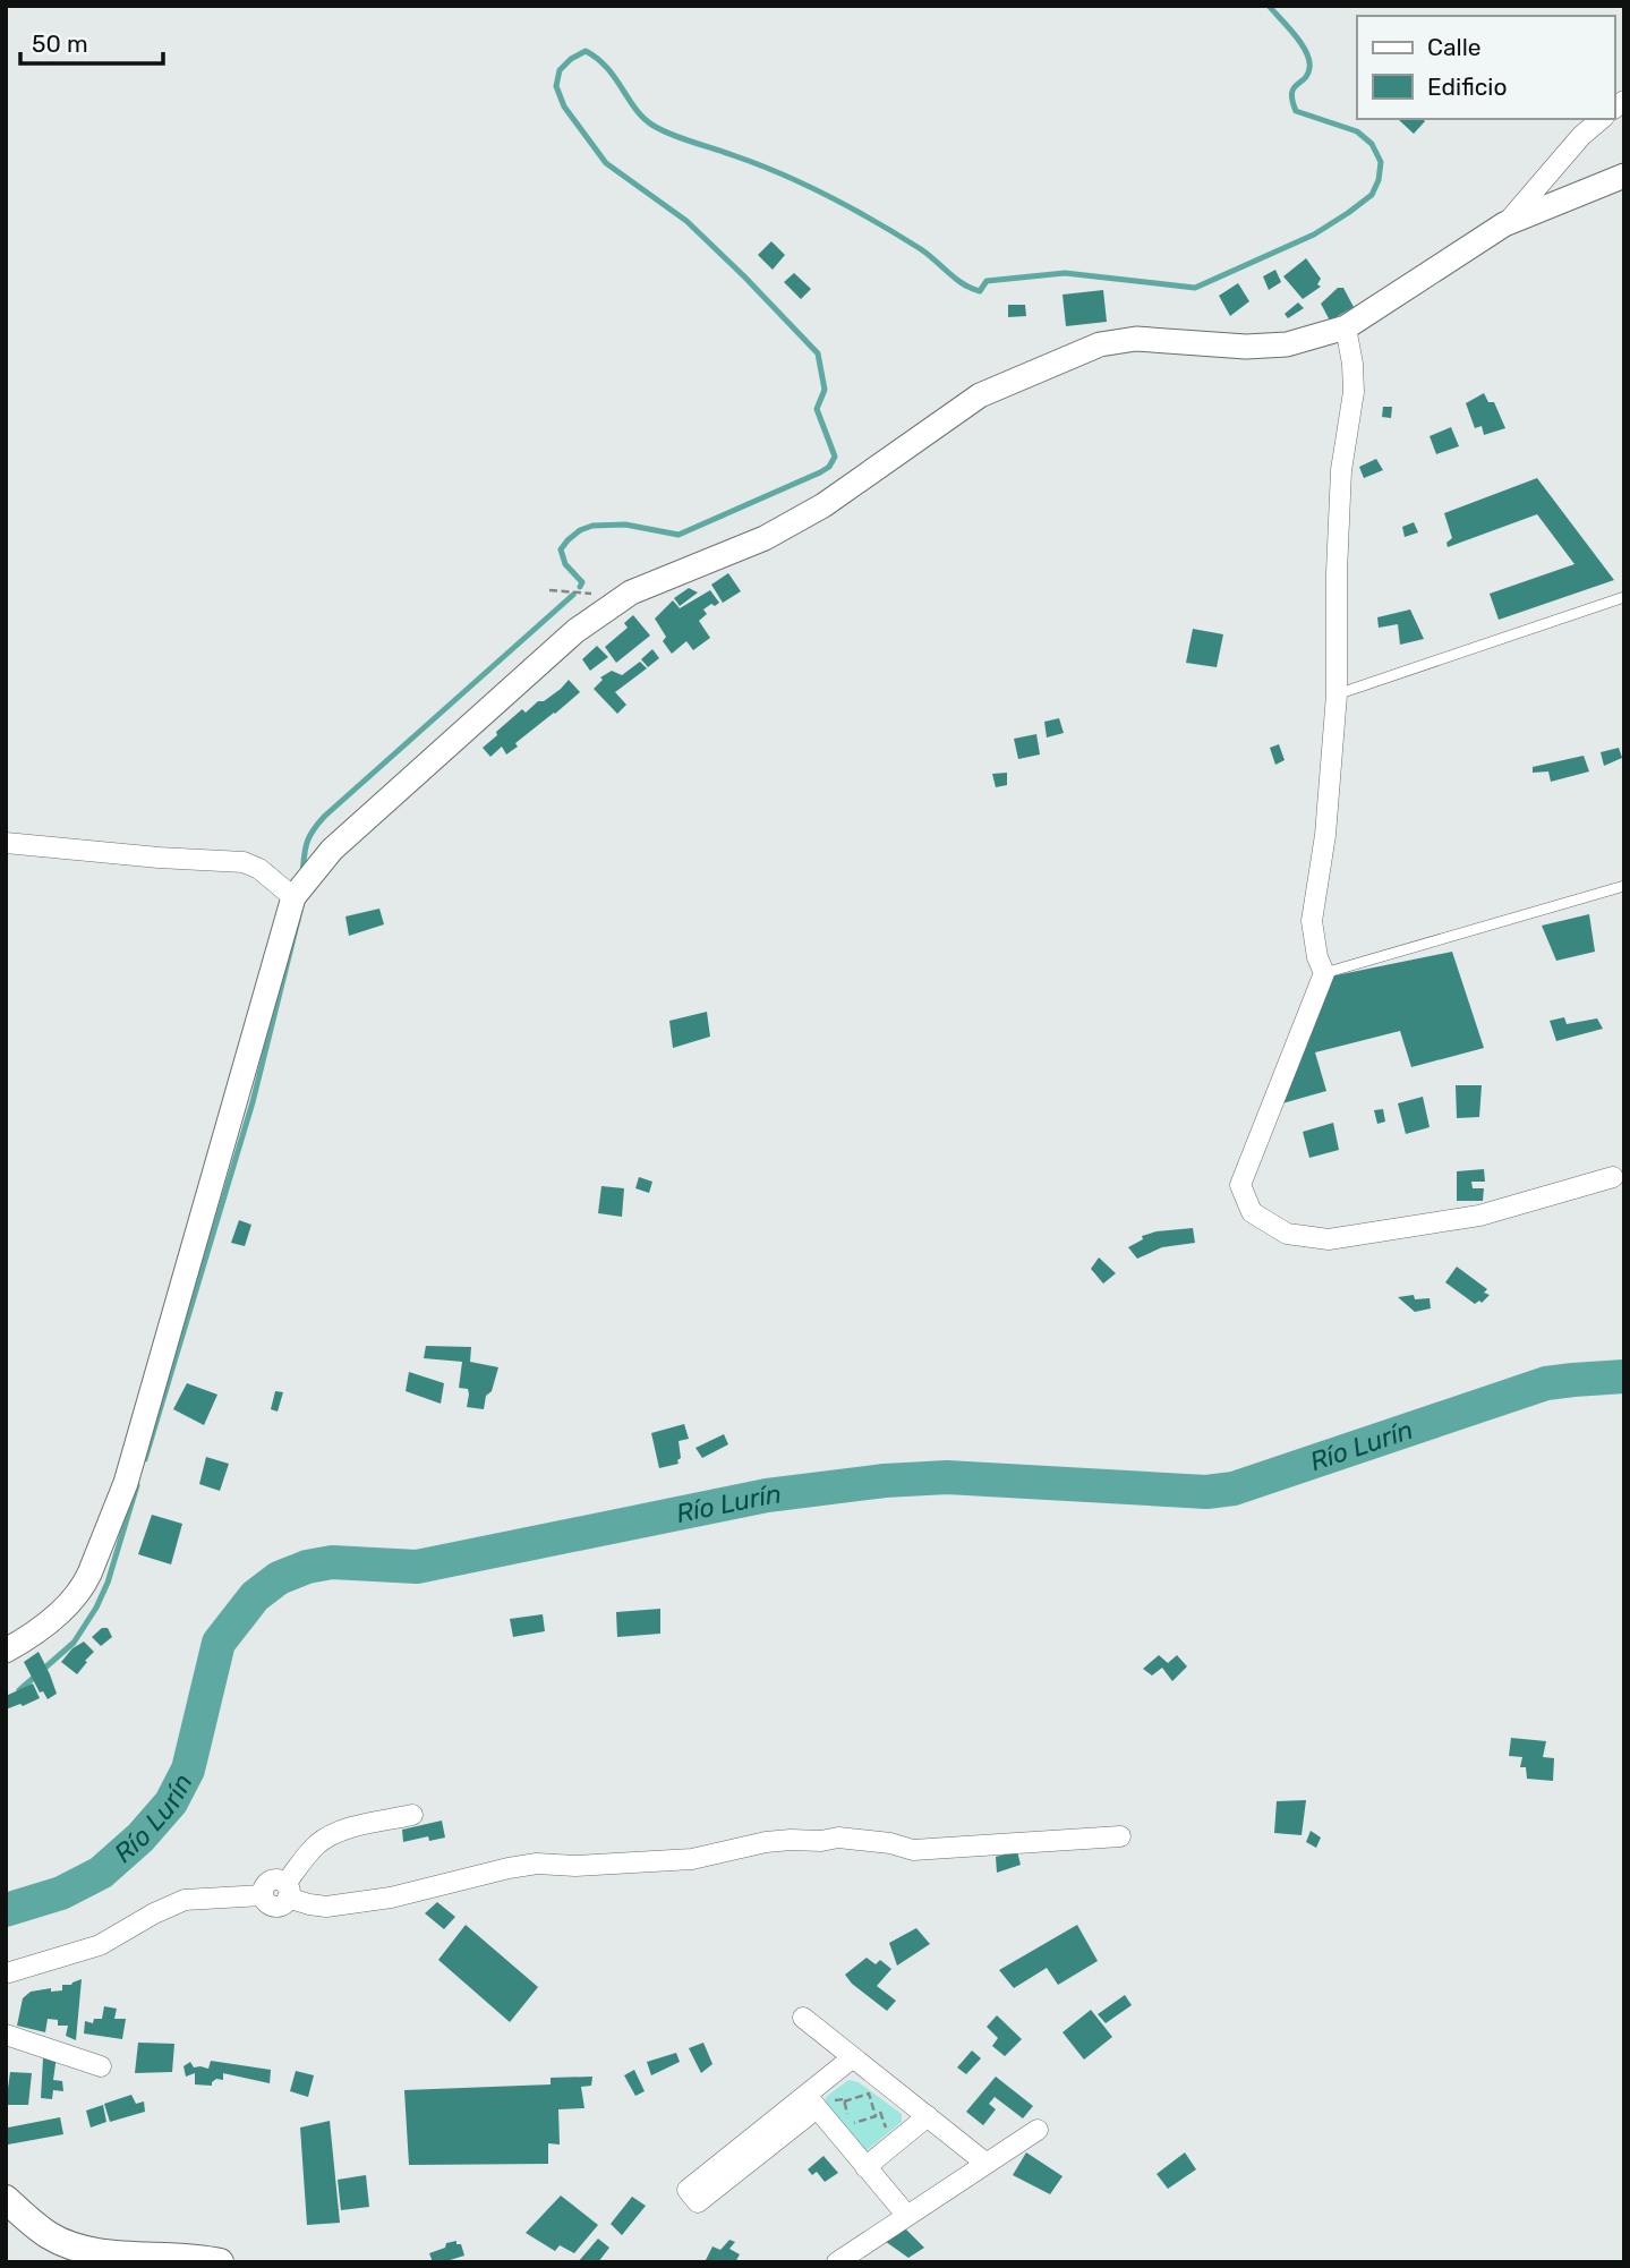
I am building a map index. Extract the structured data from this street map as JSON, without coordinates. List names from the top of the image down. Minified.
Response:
{"water":["Río Lurín"],"legend":["Calle","Edificio"],"scale_bar":"50 m"}
